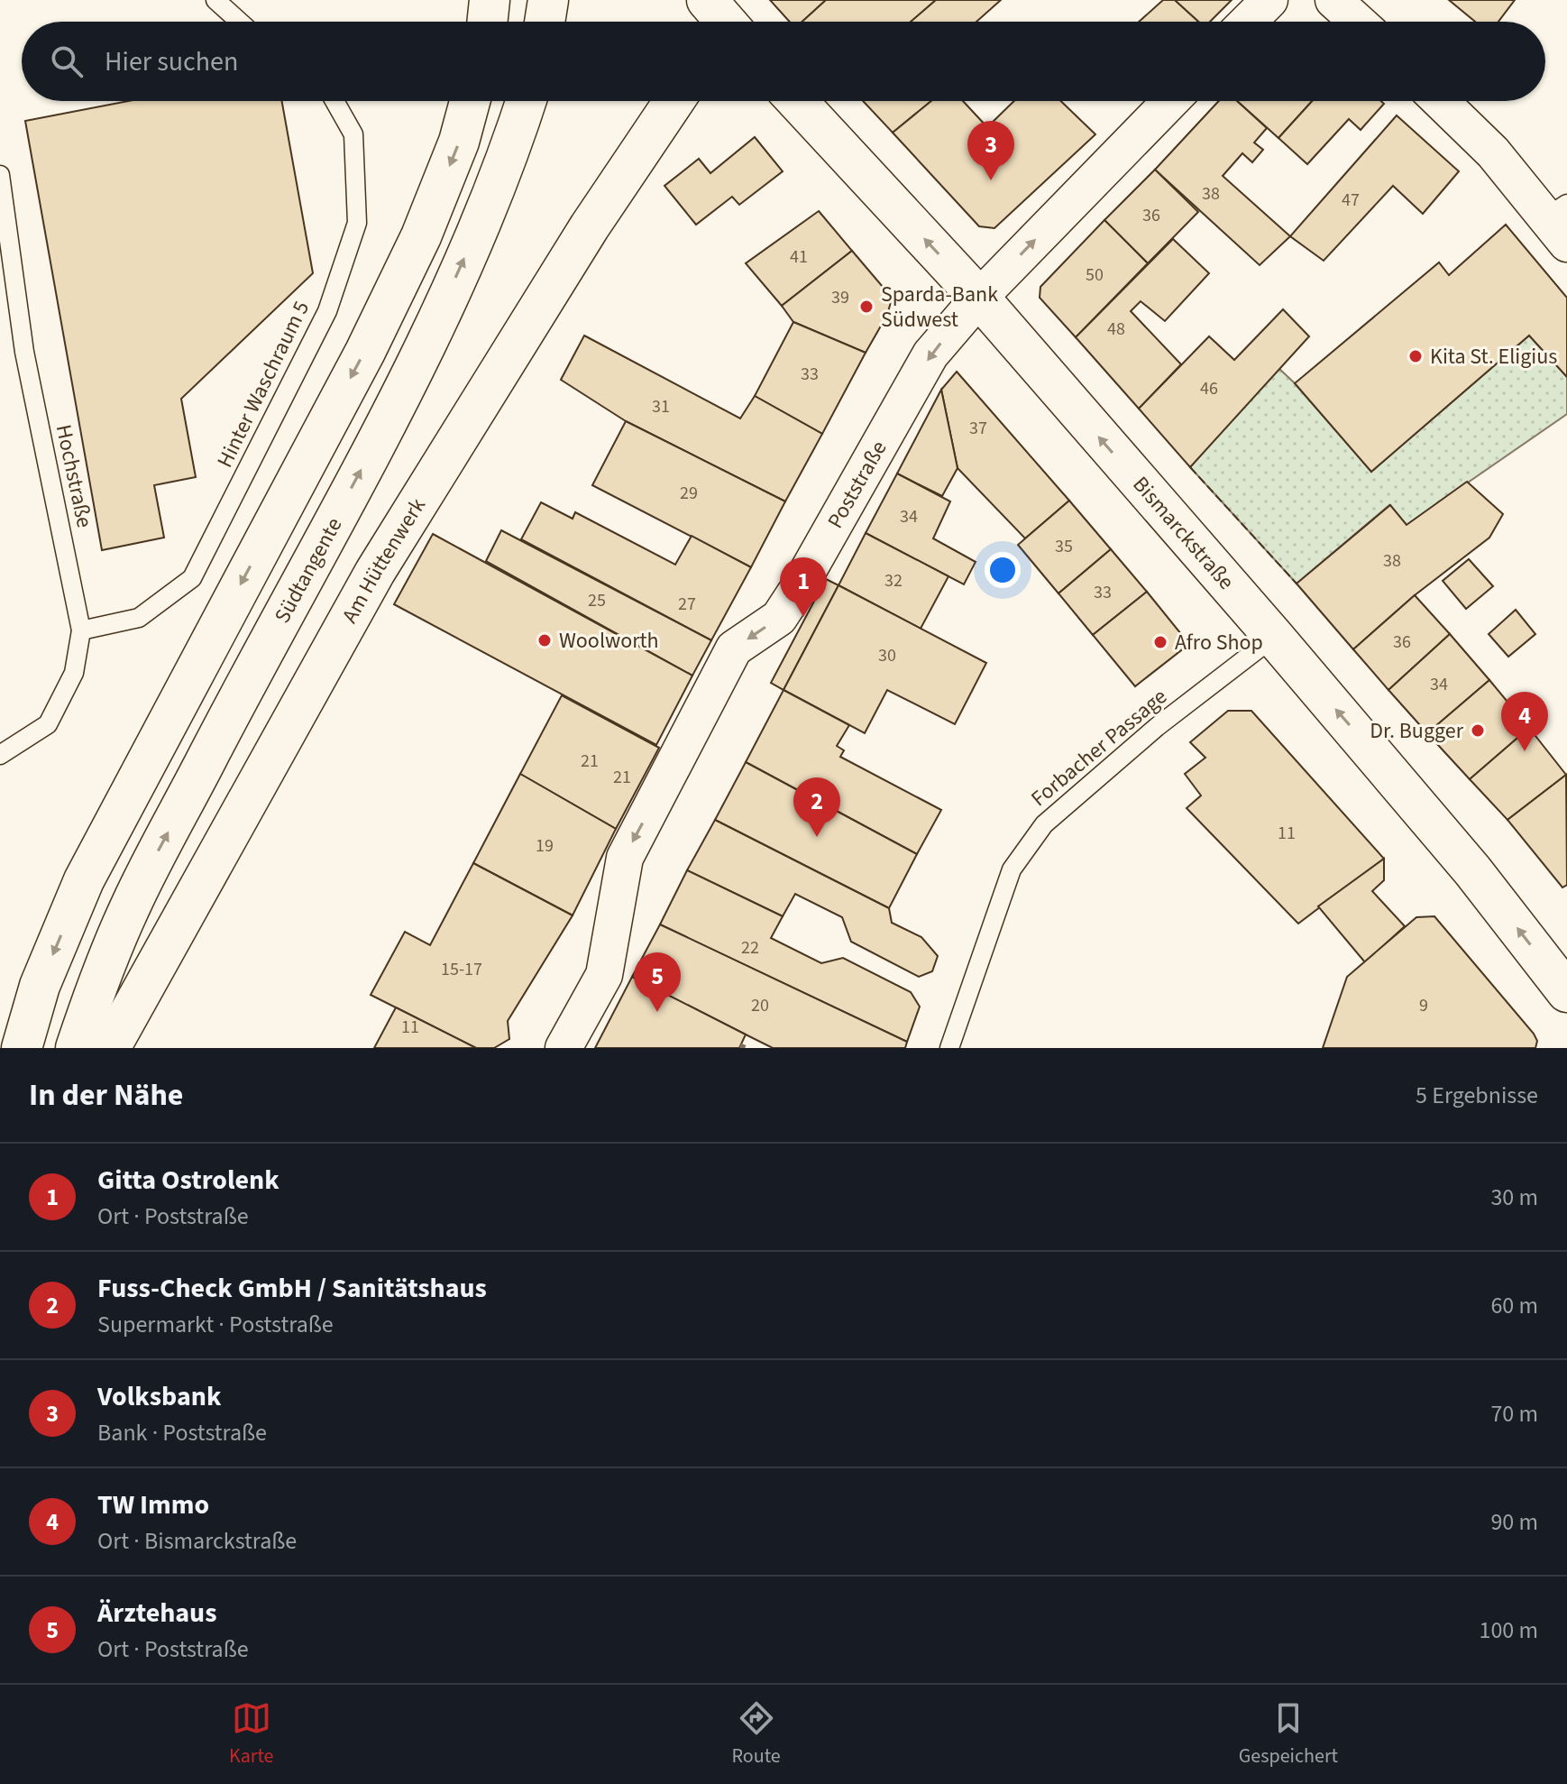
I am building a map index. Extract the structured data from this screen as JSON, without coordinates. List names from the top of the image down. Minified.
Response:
{"streets":{"main road":["Bismarckstraße","Am Hüttenwerk","Südtangente"],"street":["Poststraße"],"lane":["Hinter Waschraum 5","Hochstraße","Forbacher Passage"]},"crossings":[["Hinter Waschraum 5","Hochstraße"],["Poststraße","Bismarckstraße"],["Bismarckstraße","Forbacher Passage"]],"one_way":["Bismarckstraße"],"places":["Sparda-Bank Südwest","Kita St. Eligius","Woolworth","Afro Shop","Dr. Bugger"],"house_numbers":["38","47","36","41","50","39","48","33","46","31","37","29","34","35","38","32","33","25","27","36","30","34","21","21","11","19","22","15-17","20","9","11"],"page":{"search":"Hier suchen","pins":["3","1","4","2","5"],"heading":["In der Nähe","5 Ergebnisse"],"list":[{"mark":"1","name":"Gitta Ostrolenk","note":"Ort · Poststraße","value":"30 m"},{"mark":"2","name":"Fuss-Check GmbH / Sanitätshaus","note":"Supermarkt · Poststraße","value":"60 m"},{"mark":"3","name":"Volksbank","note":"Bank · Poststraße","value":"70 m"},{"mark":"4","name":"TW Immo","note":"Ort · Bismarckstraße","value":"90 m"},{"mark":"5","name":"Ärztehaus","note":"Ort · Poststraße","value":"100 m"}],"nav":["Karte","Route","Gespeichert"]}}
